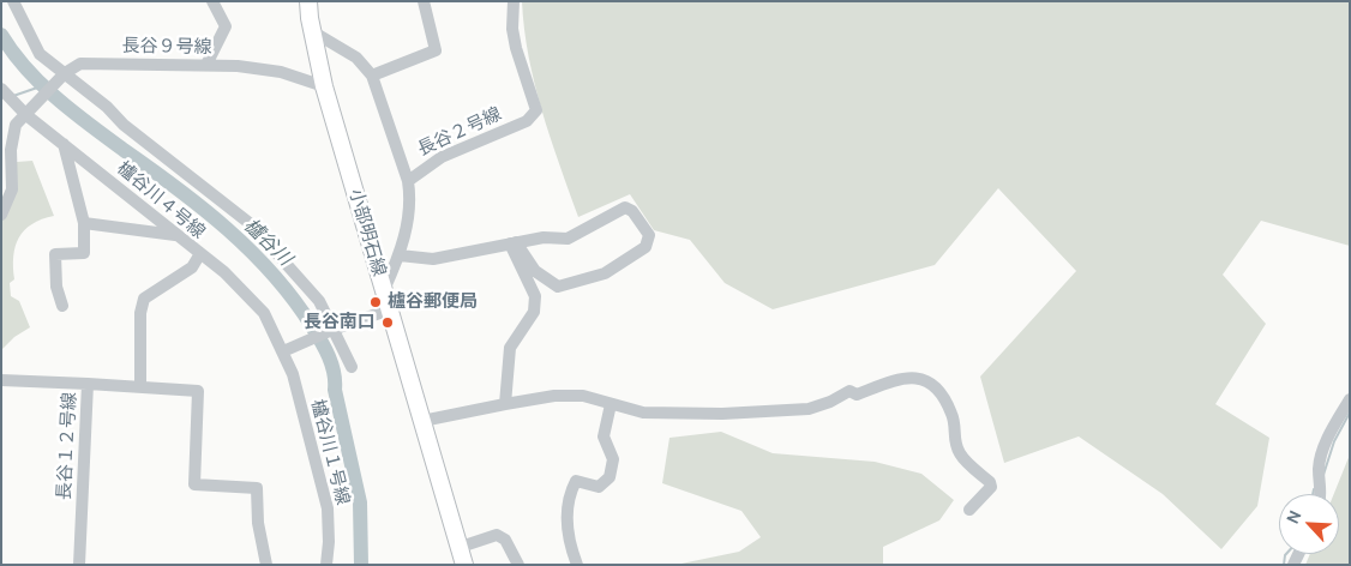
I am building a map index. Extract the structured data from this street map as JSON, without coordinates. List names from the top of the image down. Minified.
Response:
{"streets":{"main road":["小部明石線"],"street":["長谷９号線","長谷２号線","櫨谷川４号線","長谷１２号線","櫨谷川１号線"]},"crossings":[["長谷９号線","櫨谷川４号線"],["長谷９号線","小部明石線"],["櫨谷川４号線","櫨谷川１号線"]],"water":["櫨谷川"],"places":["櫨谷郵便局","長谷南口"],"north":"top left"}
